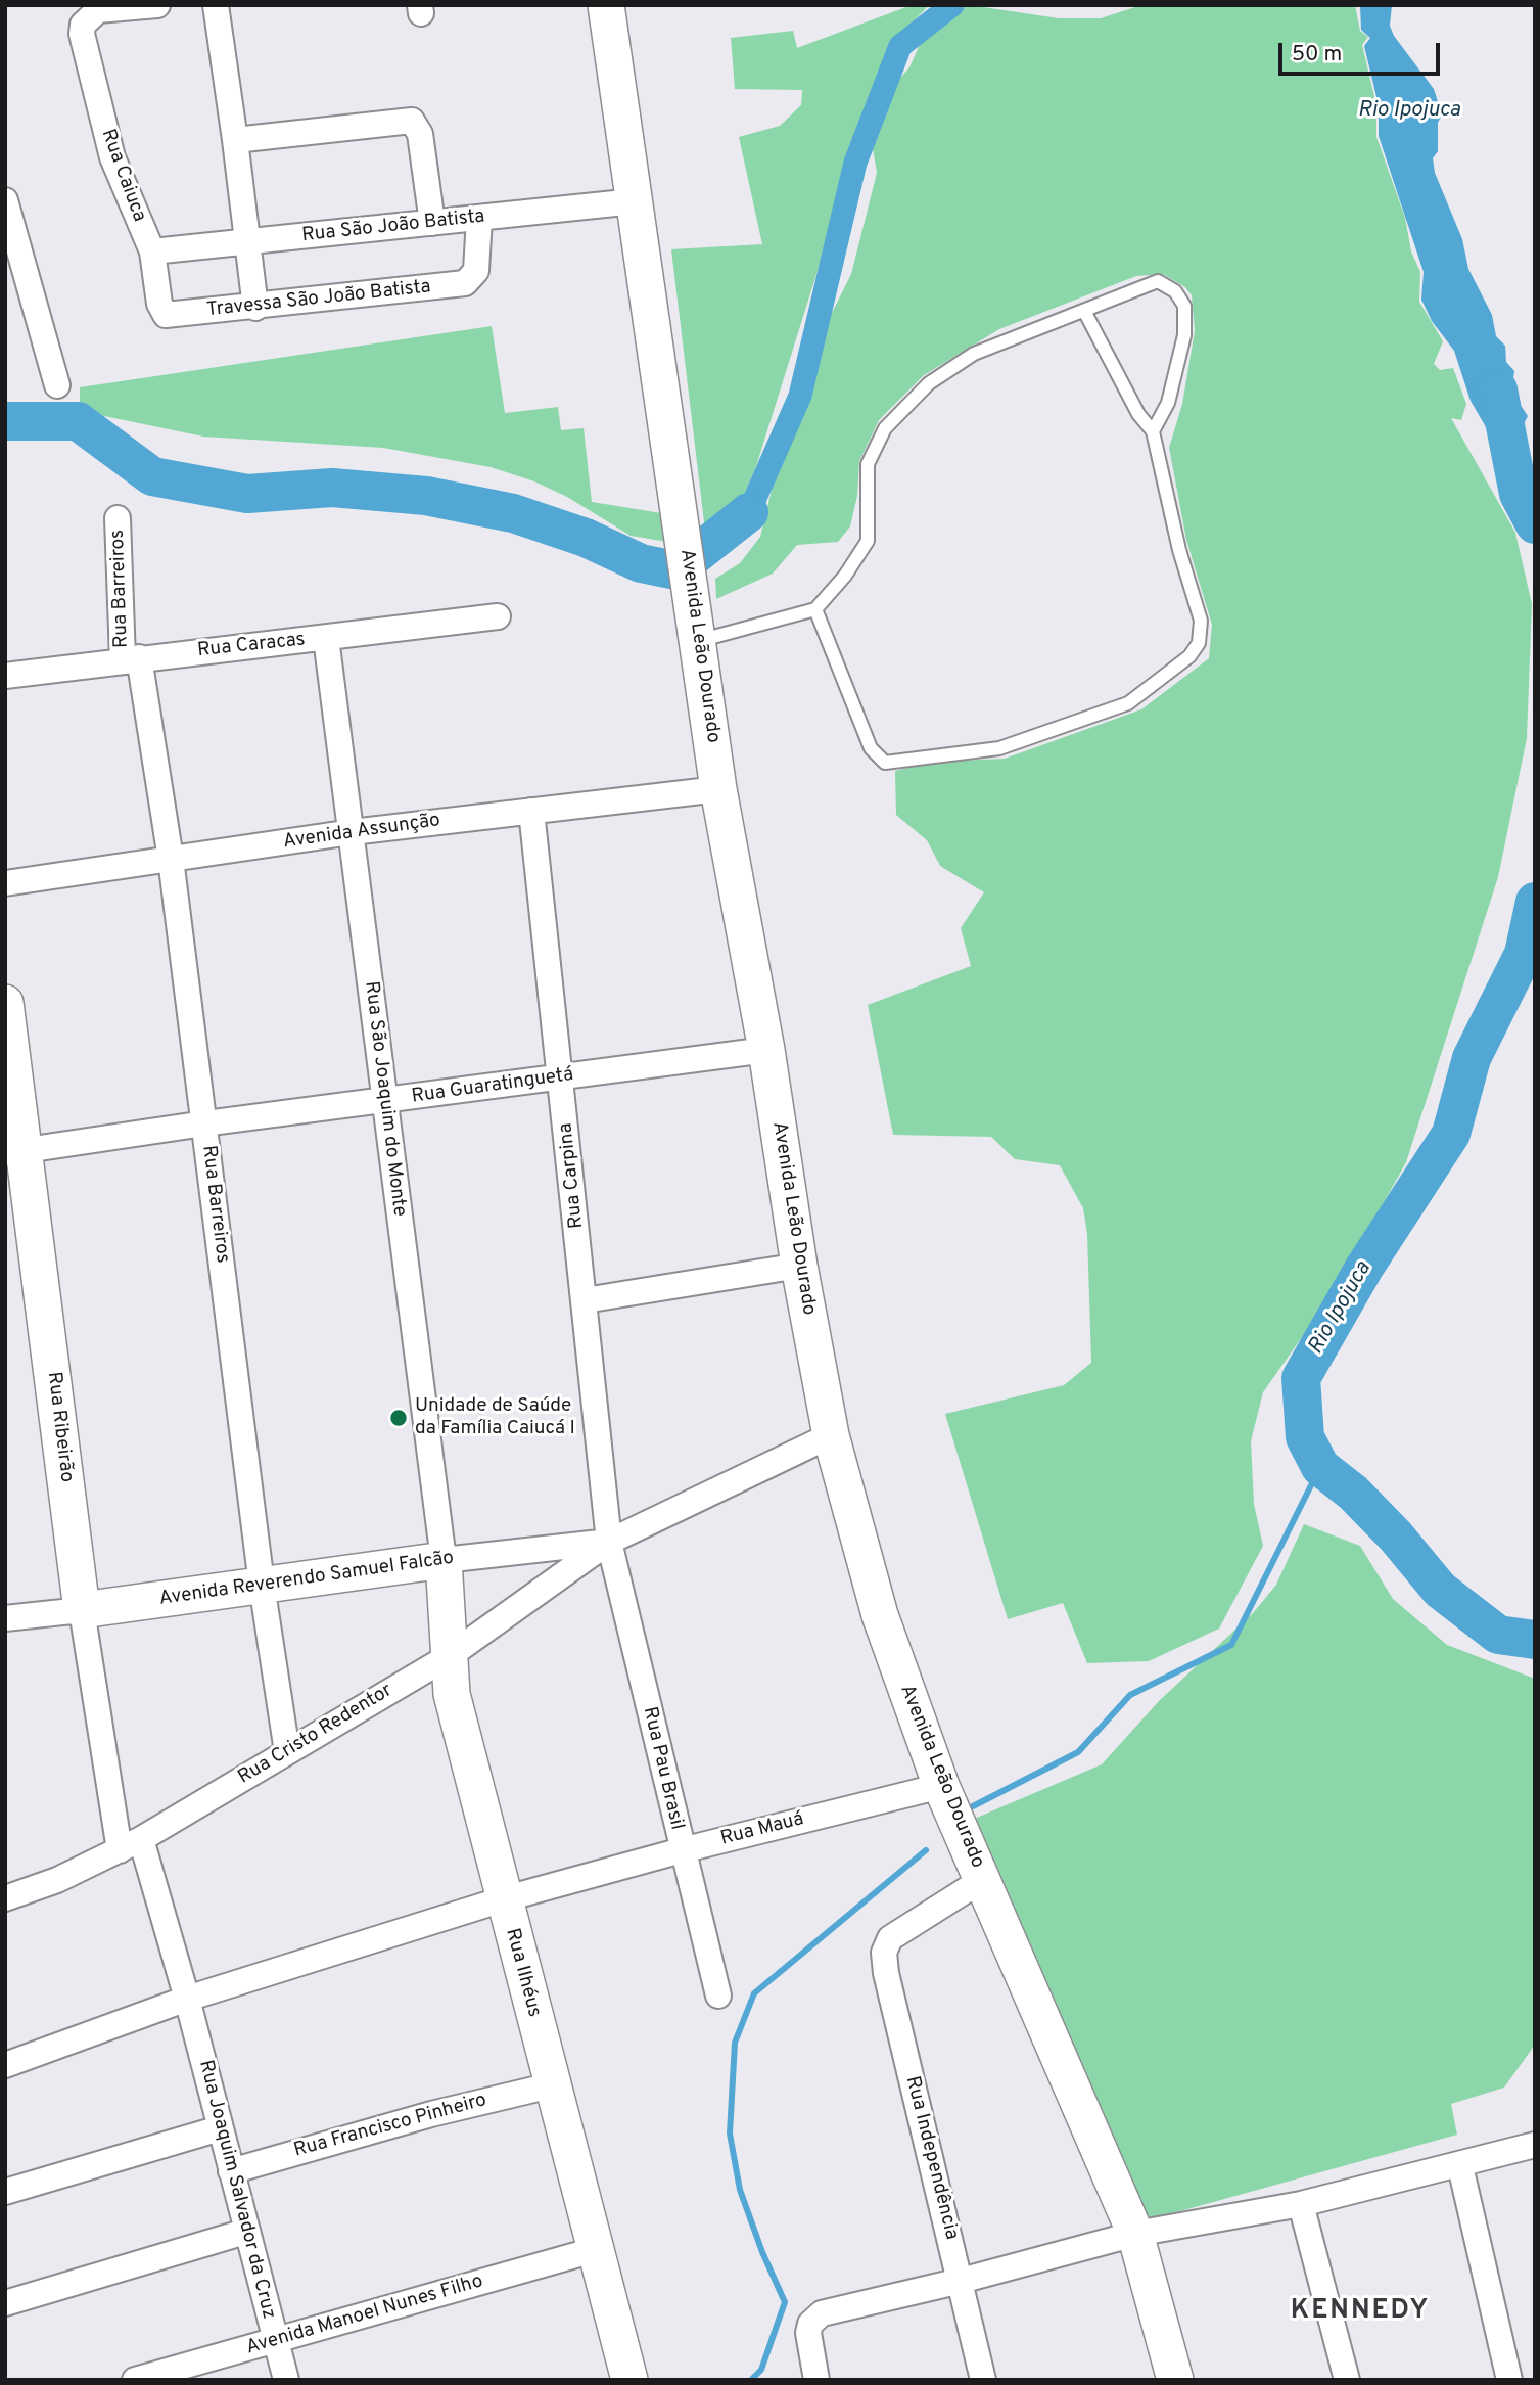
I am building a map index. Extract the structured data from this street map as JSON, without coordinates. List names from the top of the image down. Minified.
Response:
{"streets":{"main road":["Avenida Leão Dourado","Rua Ribeirão","Avenida Reverendo Samuel Falcão","Rua Ilhéus"],"street":["Rua Caiuca","Rua São João Batista","Travessa São João Batista","Rua Barreiros","Rua Caracas","Avenida Assunção","Rua Guaratinguetá","Rua São Joaquim do Monte","Rua Carpina","Rua Cristo Redentor","Rua Pau Brasil","Rua Mauá","Rua Francisco Pinheiro","Rua Independência","Rua Joaquim Salvador da Cruz","Avenida Manoel Nunes Filho"]},"crossings":[["Rua Caiuca","Rua São João Batista"],["Rua Caiuca","Travessa São João Batista"],["Rua São João Batista","Travessa São João Batista"],["Rua São João Batista","Avenida Leão Dourado"],["Rua Barreiros","Rua Caracas"],["Rua Barreiros","Avenida Assunção"],["Rua Barreiros","Rua Guaratinguetá"],["Rua Barreiros","Avenida Reverendo Samuel Falcão"],["Rua Barreiros","Rua Cristo Redentor"],["Rua Caracas","Rua São Joaquim do Monte"],["Avenida Leão Dourado","Avenida Assunção"],["Avenida Leão Dourado","Rua Guaratinguetá"],["Avenida Leão Dourado","Rua Mauá"],["Avenida Leão Dourado","Rua Independência"],["Avenida Assunção","Rua São Joaquim do Monte"],["Avenida Assunção","Rua Carpina"],["Rua Guaratinguetá","Rua São Joaquim do Monte"],["Rua Guaratinguetá","Rua Carpina"],["Rua Guaratinguetá","Rua Ribeirão"],["Rua São Joaquim do Monte","Avenida Reverendo Samuel Falcão"],["Rua São Joaquim do Monte","Rua Ilhéus"],["Rua Carpina","Avenida Reverendo Samuel Falcão"],["Rua Carpina","Rua Cristo Redentor"],["Rua Carpina","Rua Pau Brasil"],["Rua Ribeirão","Avenida Reverendo Samuel Falcão"],["Rua Ribeirão","Rua Cristo Redentor"],["Rua Ribeirão","Rua Joaquim Salvador da Cruz"],["Avenida Reverendo Samuel Falcão","Rua Cristo Redentor"],["Avenida Reverendo Samuel Falcão","Rua Pau Brasil"],["Avenida Reverendo Samuel Falcão","Rua Ilhéus"],["Rua Cristo Redentor","Rua Pau Brasil"],["Rua Cristo Redentor","Rua Ilhéus"],["Rua Cristo Redentor","Rua Joaquim Salvador da Cruz"],["Rua Pau Brasil","Rua Mauá"],["Rua Mauá","Rua Ilhéus"],["Rua Ilhéus","Rua Francisco Pinheiro"],["Rua Ilhéus","Avenida Manoel Nunes Filho"],["Rua Francisco Pinheiro","Rua Joaquim Salvador da Cruz"],["Rua Joaquim Salvador da Cruz","Avenida Manoel Nunes Filho"]],"districts":["KENNEDY"],"water":["Rio Ipojuca"],"places":["Unidade de Saúde da Família Caiucá I"],"scale_bar":"50 m"}
